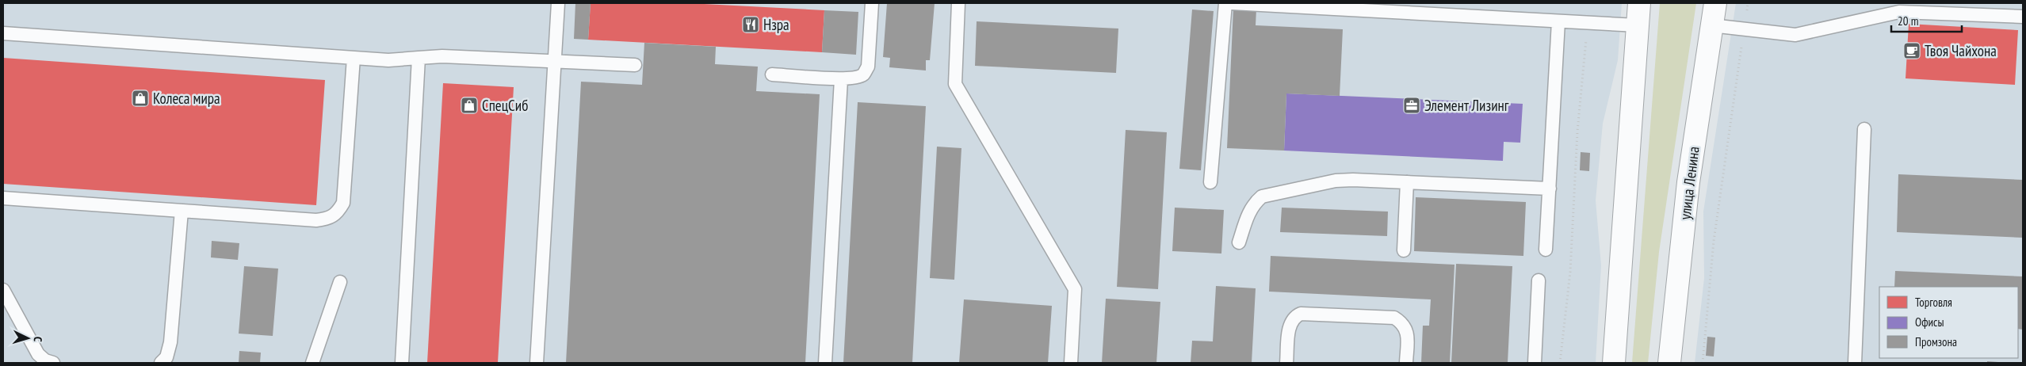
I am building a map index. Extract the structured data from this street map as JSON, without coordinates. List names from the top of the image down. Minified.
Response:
{"streets":{"main road":["улица Ленина"]},"places":{"restaurant":["Нзра"],"cafe":["Твоя Чайхона"],"shop":["Колеса мира","СпецСиб"],"office":["Элемент Лизинг"]},"legend":["Торговля","Офисы","Промзона"],"scale_bar":"20 m","north":"right"}
